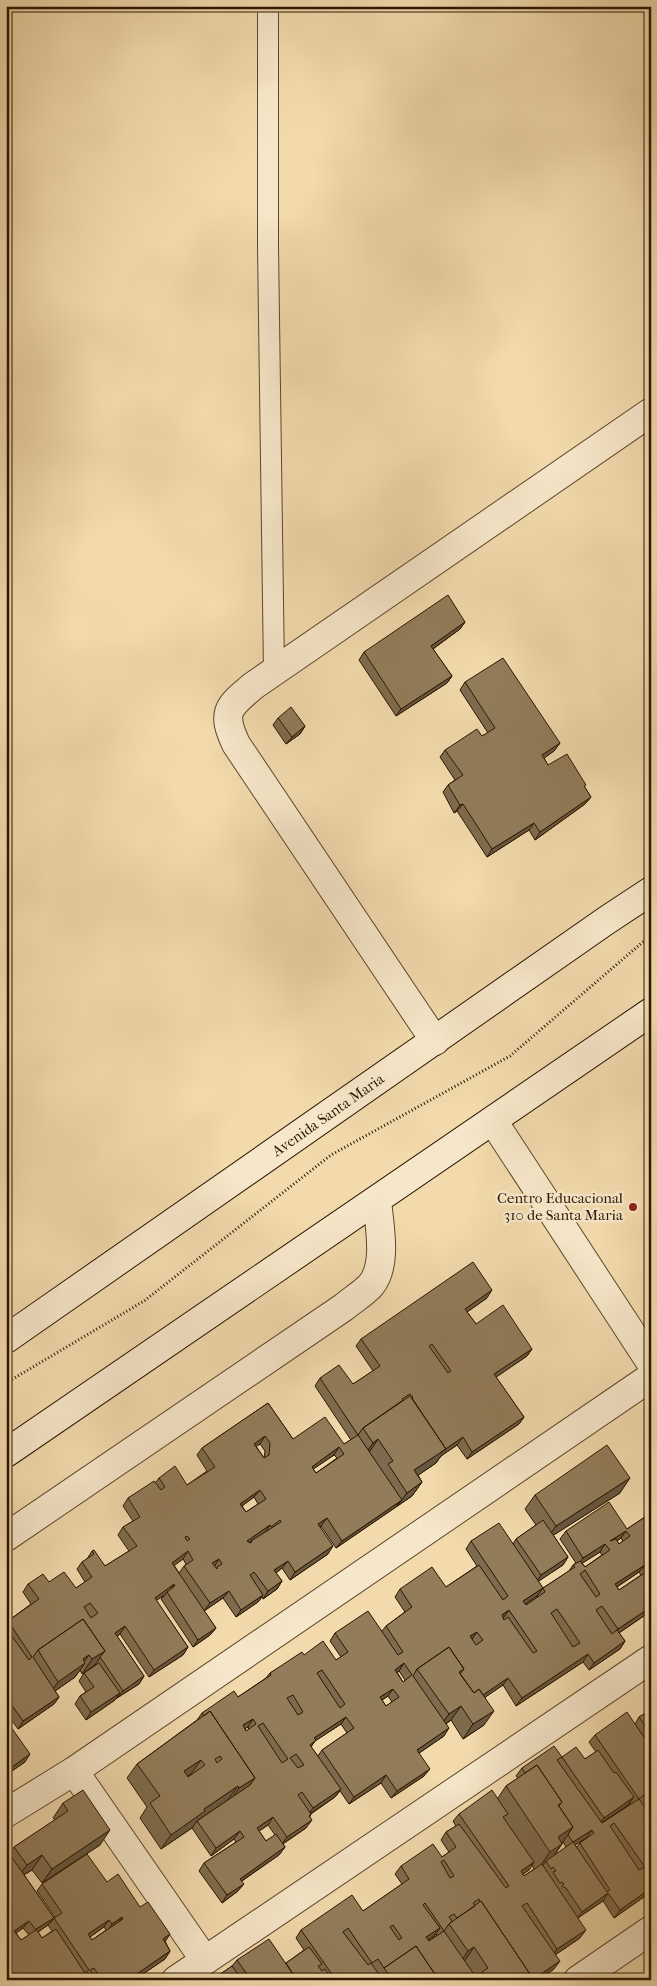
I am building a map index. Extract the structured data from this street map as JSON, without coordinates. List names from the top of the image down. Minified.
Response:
{"streets":{"street":["Avenida Santa Maria"]},"places":["Centro Educacional 310 de Santa Maria"]}
